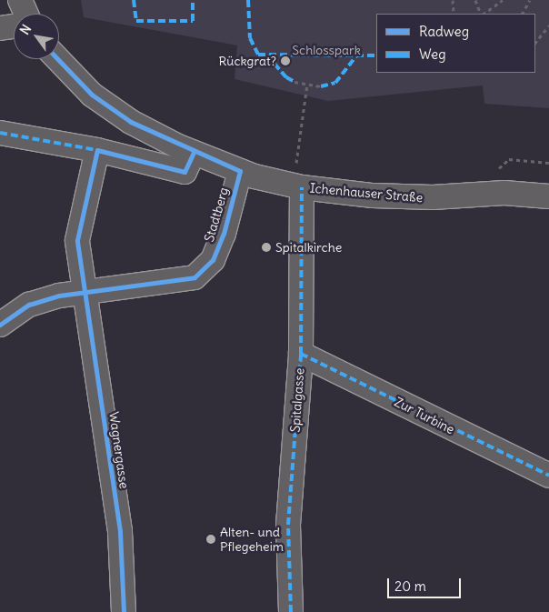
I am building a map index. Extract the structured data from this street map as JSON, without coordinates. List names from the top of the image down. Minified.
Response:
{"streets":{"street":["Ichenhauser Straße","Stadtberg","Spitalgasse","Zur Turbine","Wagnergasse"]},"crossings":[["Ichenhauser Straße","Stadtberg"],["Ichenhauser Straße","Spitalgasse"],["Stadtberg","Wagnergasse"],["Spitalgasse","Zur Turbine"]],"parks":["Schlosspark"],"places":["Rückgrat?","Spitalkirche","Alten- und Pflegeheim"],"legend":["Radweg","Weg"],"scale_bar":"20 m","north":"top left"}
